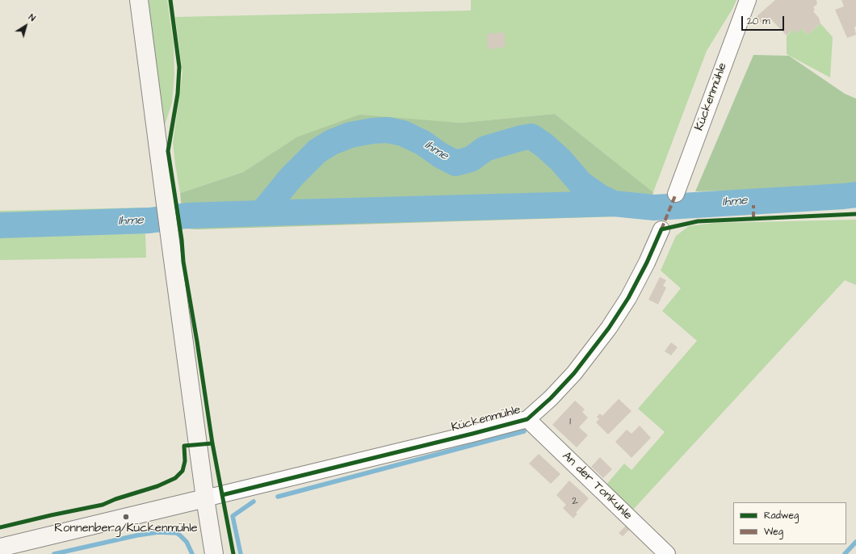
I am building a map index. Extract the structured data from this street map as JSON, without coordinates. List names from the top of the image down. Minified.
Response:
{"streets":{"street":["Kückenmühle","An der Tonkuhle"]},"crossings":[["Kückenmühle","An der Tonkuhle"]],"water":["Ihme"],"places":["Ronnenberg/Kückenmühle"],"house_numbers":["1","2"],"legend":["Radweg","Weg"],"scale_bar":"20 m","north":"top right"}
